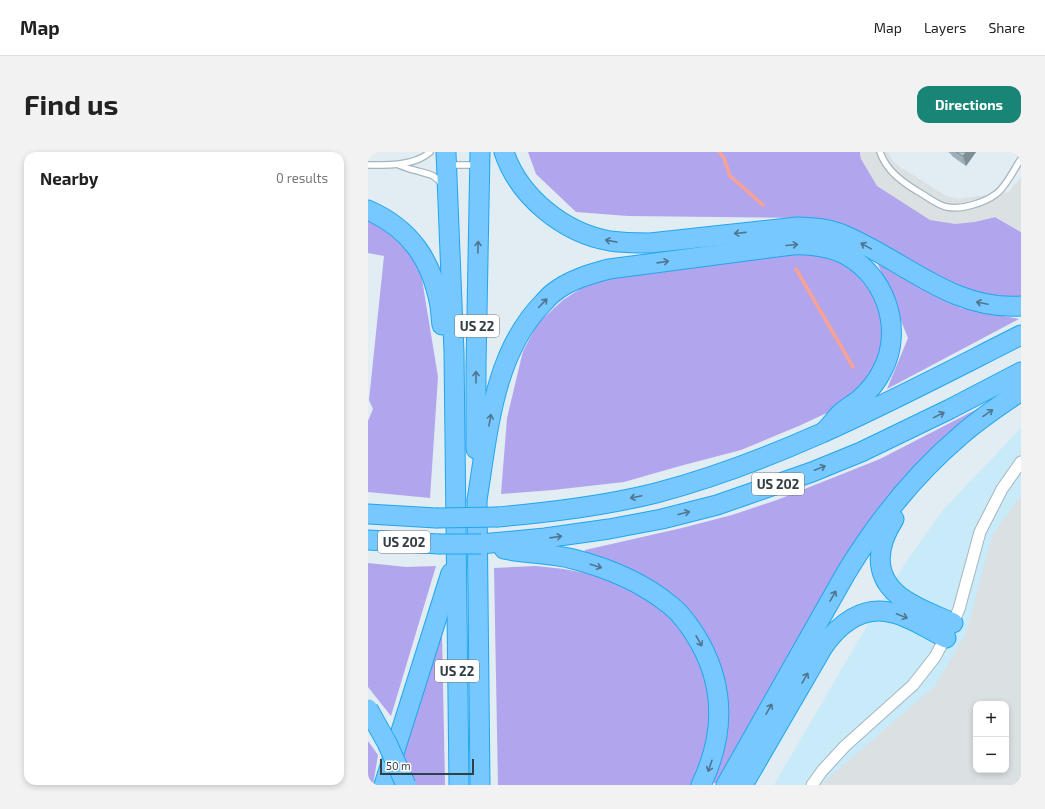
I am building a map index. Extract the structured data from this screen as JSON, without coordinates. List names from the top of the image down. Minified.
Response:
{"streets":{"highway":["US 22","US 202"]},"scale_bar":"50 m","page":{"header":"Map","nav":["Map","Layers","Share"],"buttons":"Directions","title":"Find us","heading":["Nearby","0 results"],"map_buttons":["+","−"],"scale":"50 m"}}
